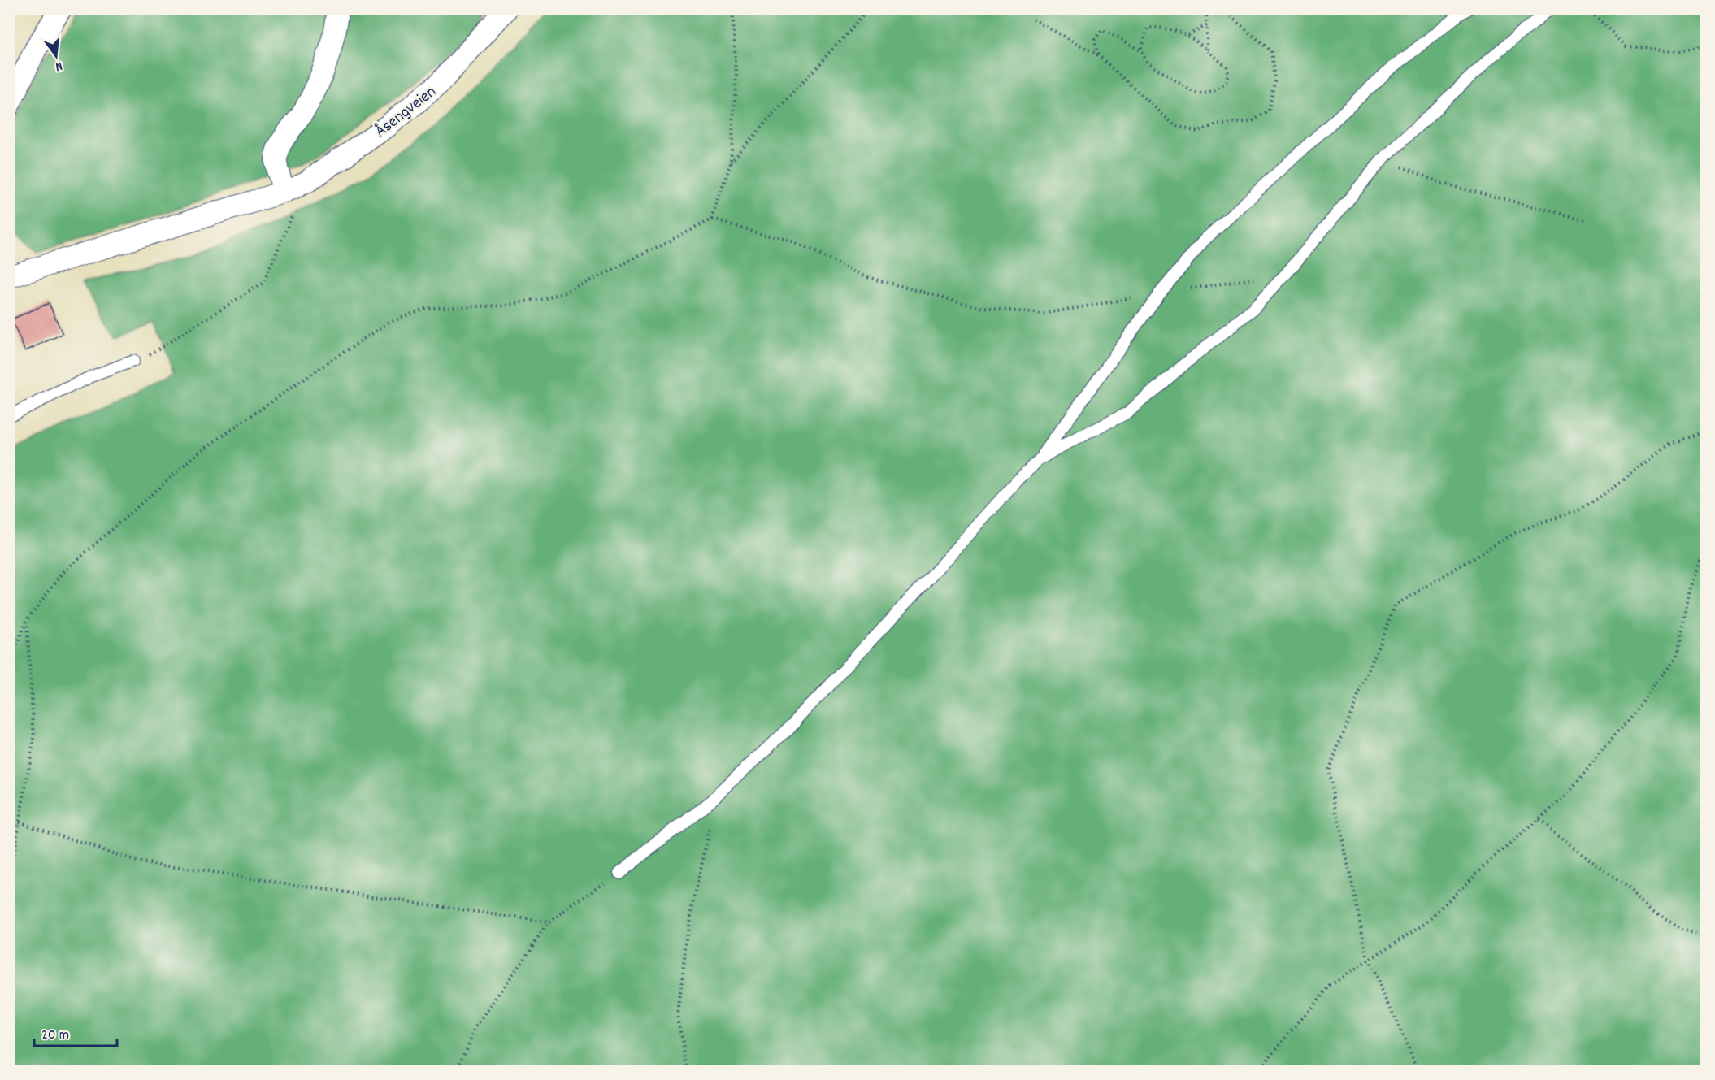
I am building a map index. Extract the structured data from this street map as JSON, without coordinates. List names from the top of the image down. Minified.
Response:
{"streets":{"street":["Åsengveien"]},"scale_bar":"20 m","north":"bottom"}
